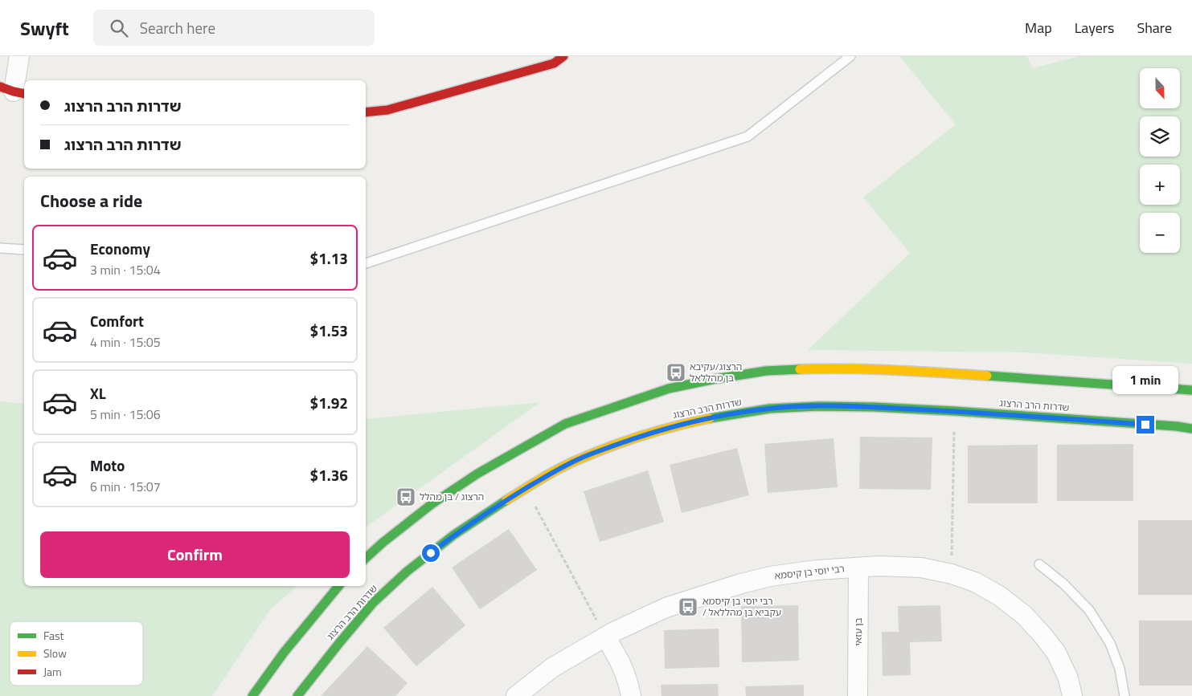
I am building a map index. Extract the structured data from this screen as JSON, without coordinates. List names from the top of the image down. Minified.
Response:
{"streets":{"main road":["שדרות הרב הרצוג"],"street":["רבי יוסי בן קיסמא","בן עזאי"]},"crossings":[["רבי יוסי בן קיסמא","בן עזאי"]],"places":{"bus stop":["הרצוג/עקיבא בן מהללאל","הרצוג / בן מהלל","רבי יוסי בן קיסמא / עקביא בן מהללאל"]},"legend":["Fast","Slow","Jam"],"north":"bottom","page":{"header":"Swyft","search":"Search here","nav":["Map","Layers","Share"],"map_buttons":["+","−"],"banner":["שדרות הרב הרצוג","שדרות הרב הרצוג"],"heading":"Choose a ride","list":[{"name":"Economy","note":"3 min · 15:04","value":"$1.13"},{"name":"Comfort","note":"4 min · 15:05","value":"$1.53"},{"name":"XL","note":"5 min · 15:06","value":"$1.92"},{"name":"Moto","note":"6 min · 15:07","value":"$1.36"}],"bubble":"1 min","buttons":"Confirm"}}
